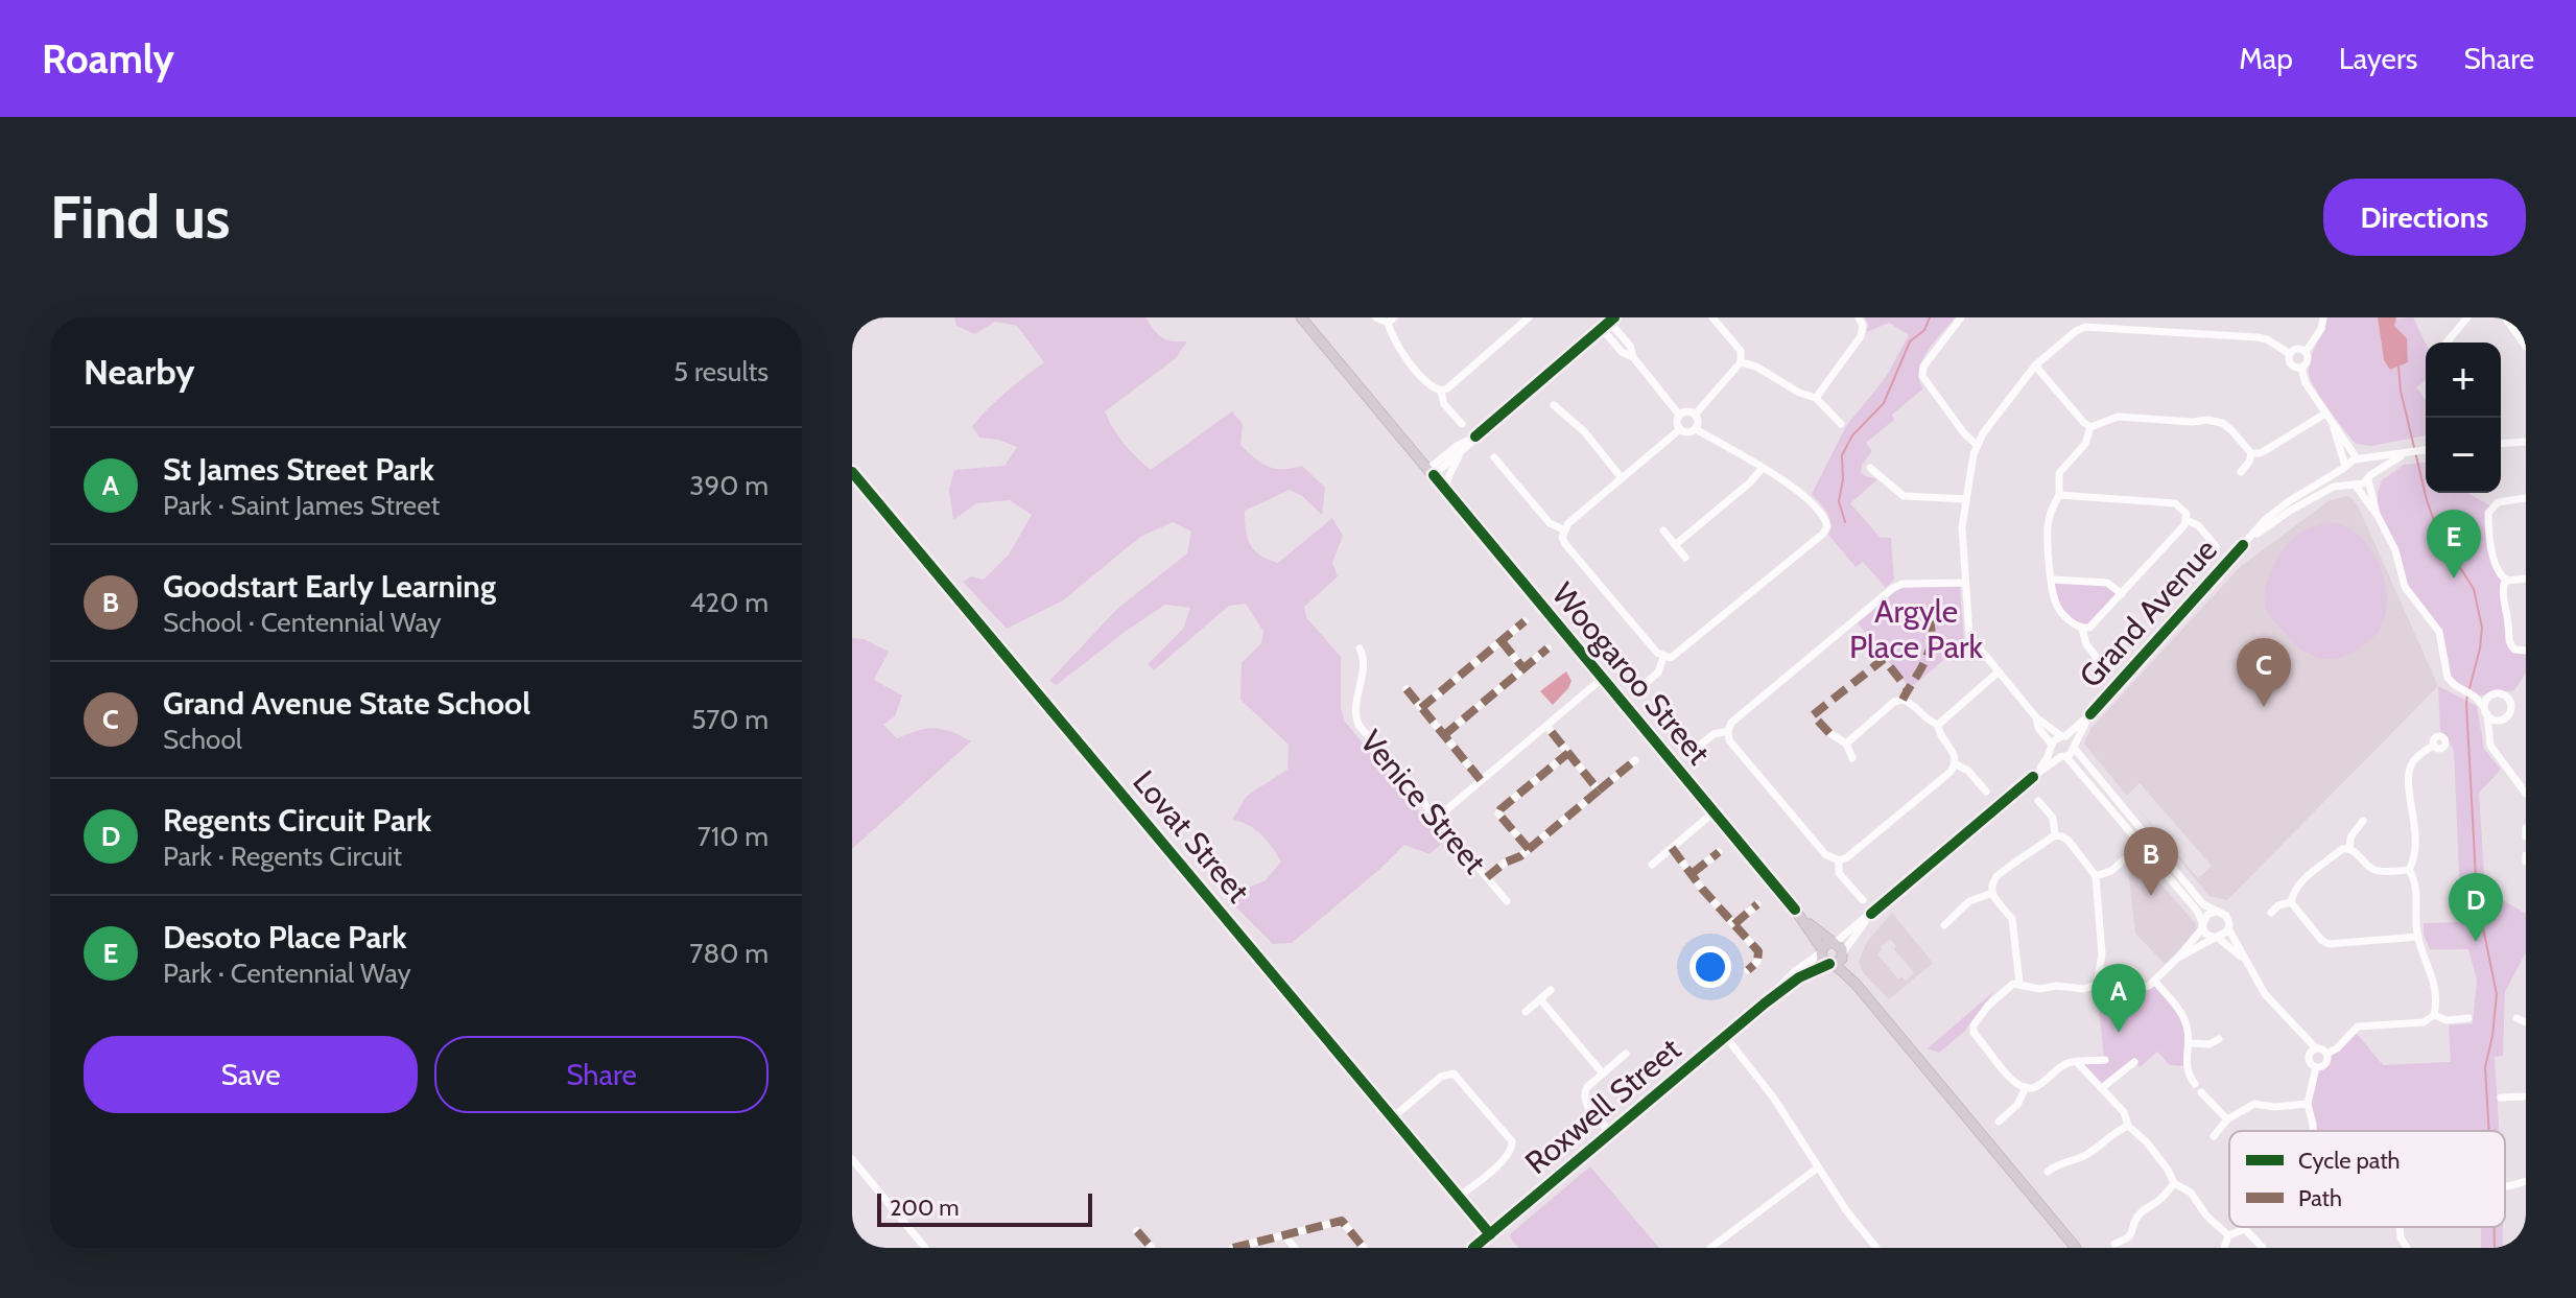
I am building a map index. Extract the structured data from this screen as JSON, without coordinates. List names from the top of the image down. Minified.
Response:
{"streets":{"main road":["Woogaroo Street"],"street":["Grand Avenue","Venice Street","Lovat Street","Roxwell Street"]},"crossings":[["Grand Avenue","Woogaroo Street"],["Grand Avenue","Roxwell Street"],["Woogaroo Street","Roxwell Street"],["Lovat Street","Roxwell Street"]],"parks":["Argyle Place Park"],"legend":["Cycle path","Path"],"scale_bar":"200 m","page":{"header":"Roamly","nav":["Map","Layers","Share"],"buttons":["Directions",["Save","Share"]],"title":"Find us","heading":["Nearby","5 results"],"map_buttons":["+","−"],"list":[{"mark":"A","name":"St James Street Park","note":"Park · Saint James Street","value":"390 m"},{"mark":"B","name":"Goodstart Early Learning","note":"School · Centennial Way","value":"420 m"},{"mark":"C","name":"Grand Avenue State School","note":"School","value":"570 m"},{"mark":"D","name":"Regents Circuit Park","note":"Park · Regents Circuit","value":"710 m"},{"mark":"E","name":"Desoto Place Park","note":"Park · Centennial Way","value":"780 m"}],"pins":["E","C","B","D","A"],"scale":"200 m"}}
